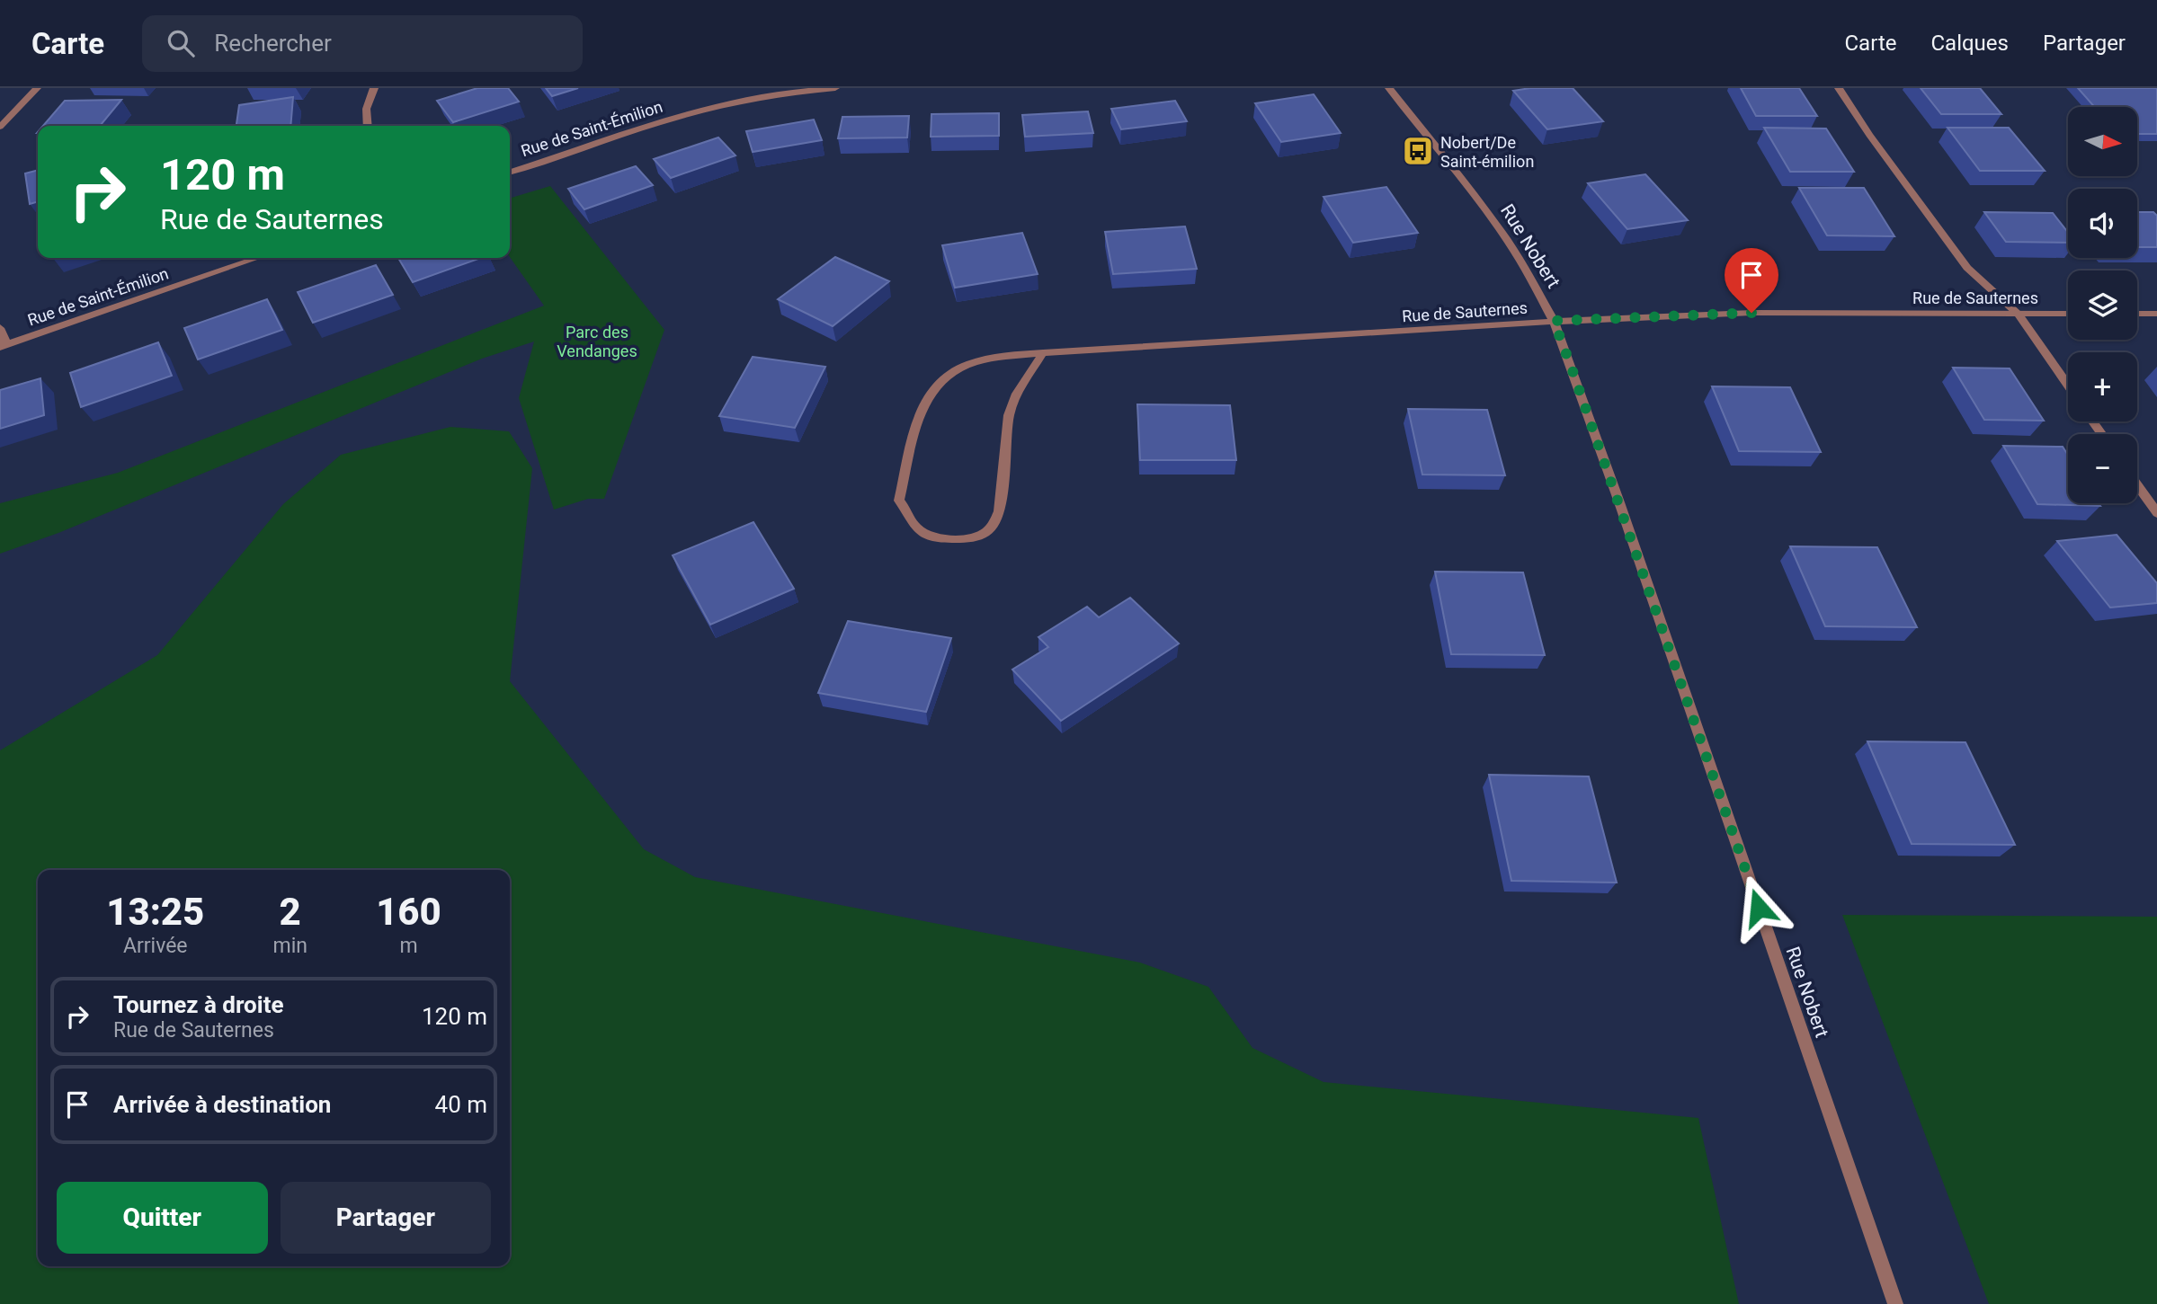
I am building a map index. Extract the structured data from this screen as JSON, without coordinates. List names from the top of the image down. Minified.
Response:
{"streets":{"street":["Rue de Saint-Émilion","Rue Nobert","Rue de Sauternes"]},"crossings":[["Rue Nobert","Rue de Sauternes"]],"parks":["Parc des Vendanges"],"places":{"bus stop":["Nobert/De Saint-émilion"]},"north":"right","page":{"header":"Carte","search":"Rechercher","nav":["Carte","Calques","Partager"],"map_buttons":["+","−"],"turn":["120 m","Rue de Sauternes"],"eta":["13:25","Arrivée","2","min","160","m"],"list":[{"name":"Tournez à droite","note":"Rue de Sauternes","value":"120 m"},{"name":"Arrivée à destination","value":"40 m"}],"buttons":["Quitter","Partager"]}}
